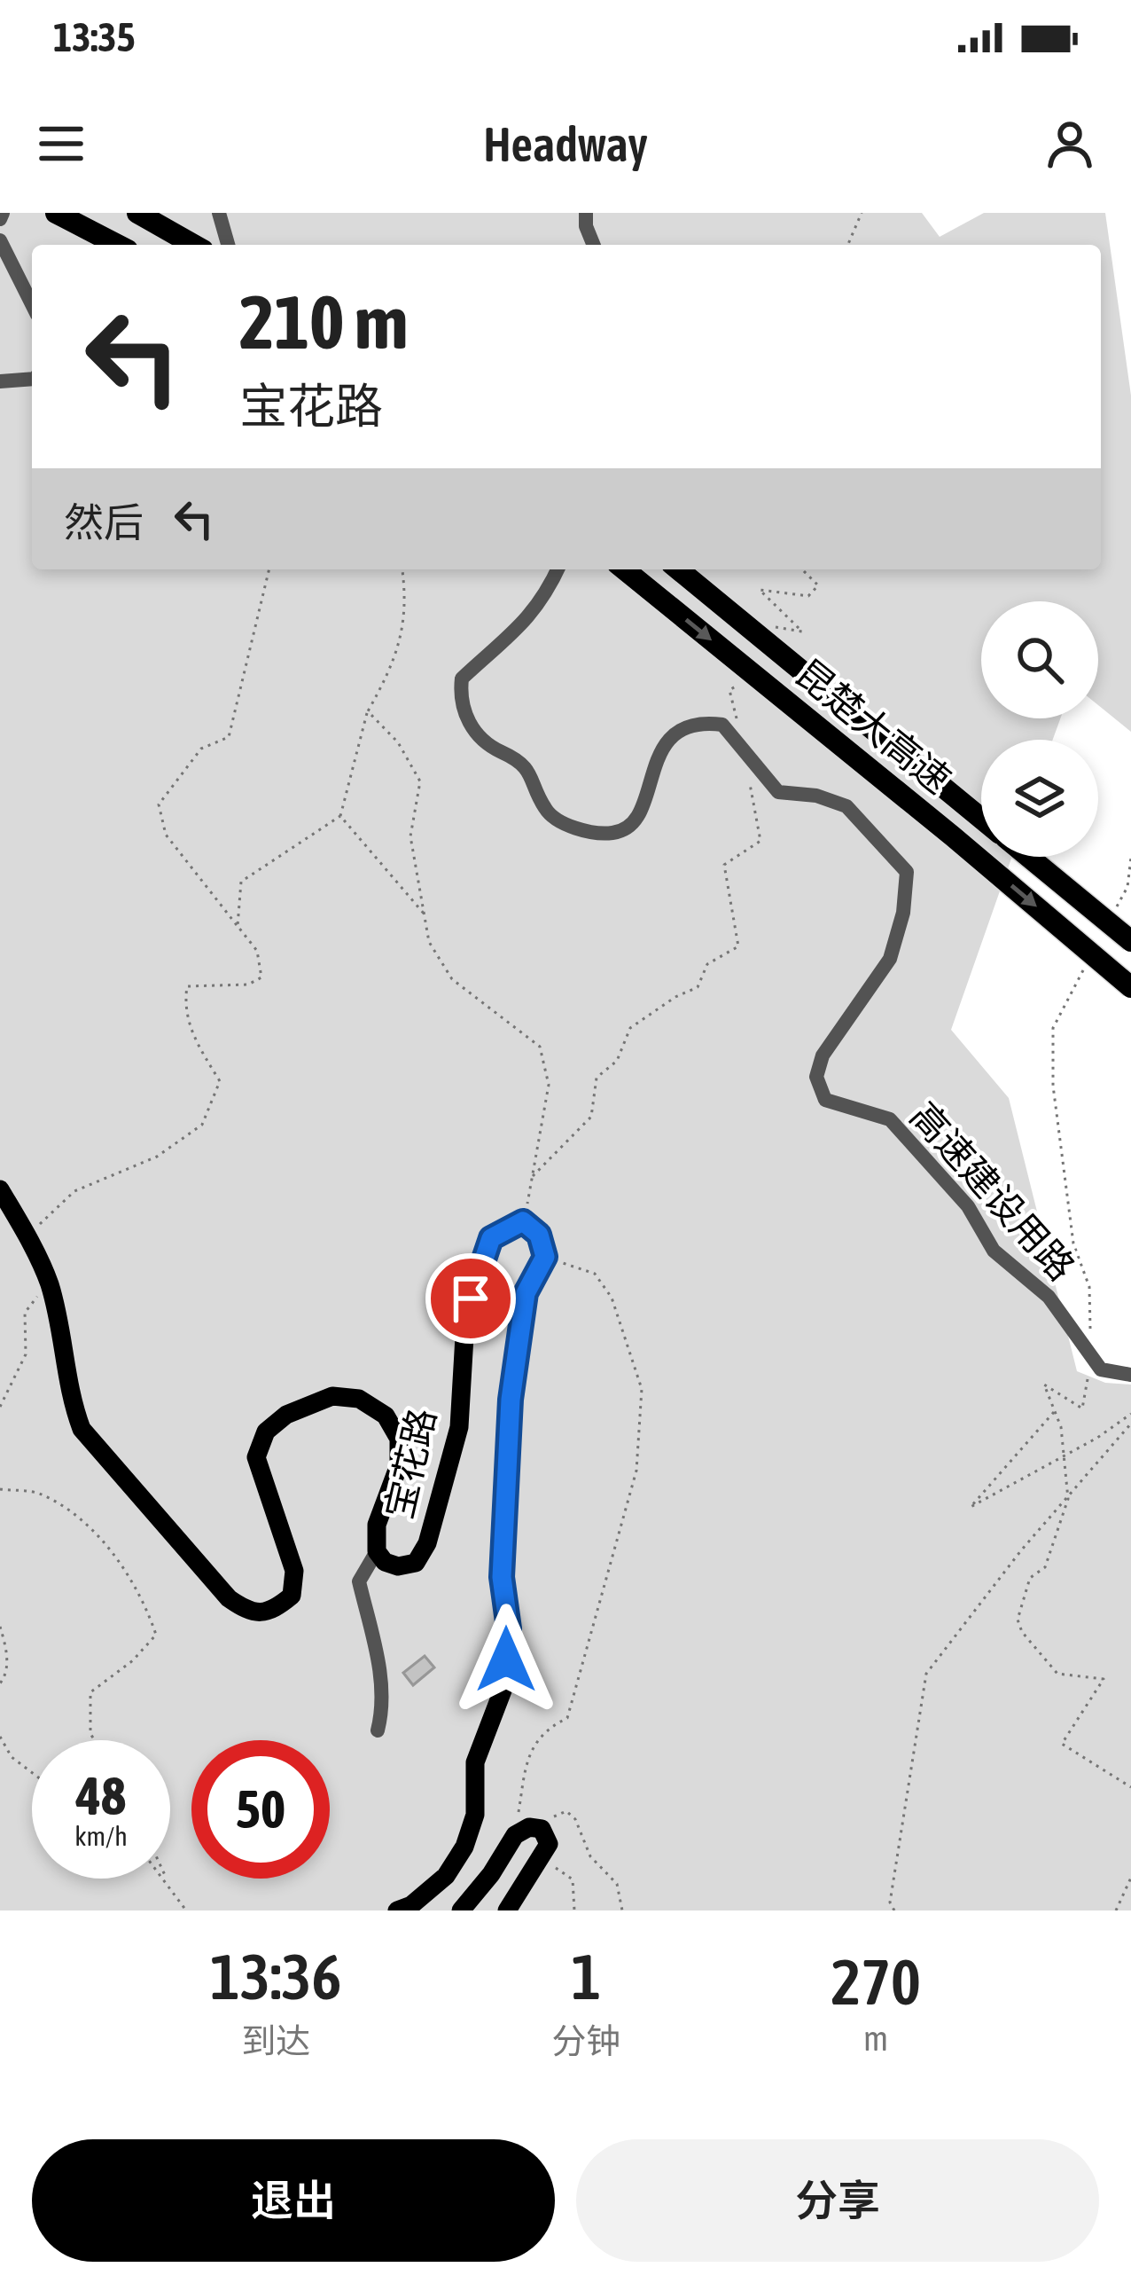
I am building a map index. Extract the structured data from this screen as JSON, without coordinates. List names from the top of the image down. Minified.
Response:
{"streets":{"highway":["昆楚大高速"],"main road":["宝花路"],"street":["高速建设用路"]},"page":{"status":"13:35","header":"Headway","turn":["210 m","宝花路"],"then":"然后","speed":"48 km/h","limit":"50","eta":["13:36","到达","1","分钟","270","m"],"buttons":["退出","分享"]}}
